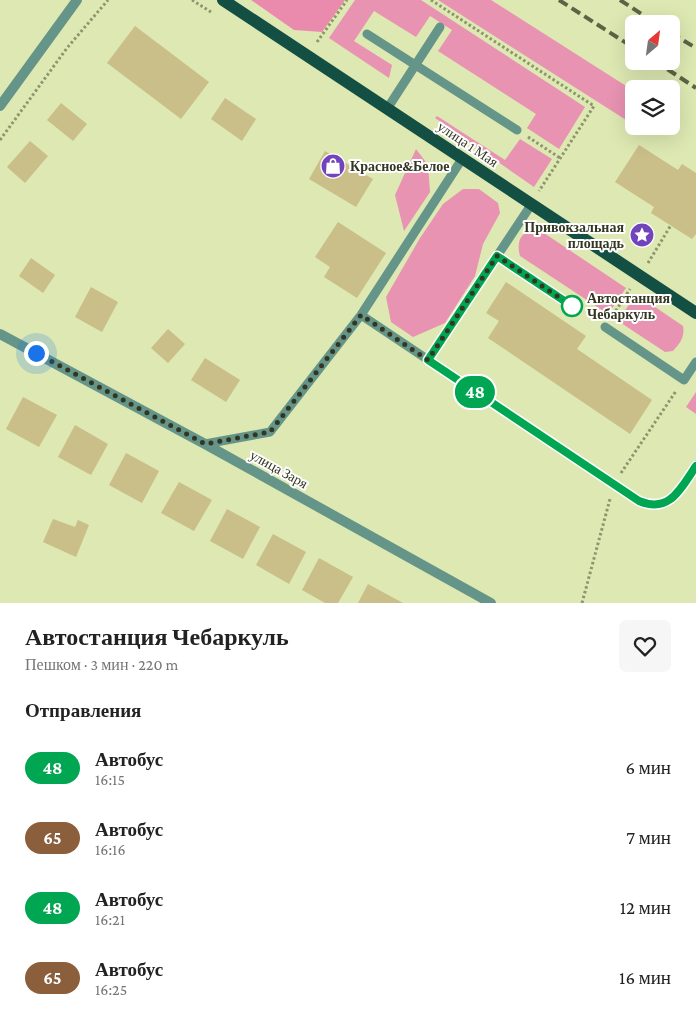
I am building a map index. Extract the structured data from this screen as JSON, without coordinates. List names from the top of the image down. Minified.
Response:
{"streets":{"main road":["улица 1 Мая"],"street":["улица Заря"]},"places":{"shop":["Красное&Белое"],"place":["Привокзальная площадь"],"other":["Автостанция Чебаркуль"]},"lines":["bus line 48"],"north":"top right","page":{"on_map":"48","heading":[["Автостанция Чебаркуль","Пешком · 3 мин · 220 m"],"Отправления"],"list":[{"mark":"48","name":"Автобус","note":"16:15","value":"6 мин"},{"mark":"65","name":"Автобус","note":"16:16","value":"7 мин"},{"mark":"48","name":"Автобус","note":"16:21","value":"12 мин"},{"mark":"65","name":"Автобус","note":"16:25","value":"16 мин"}]}}
